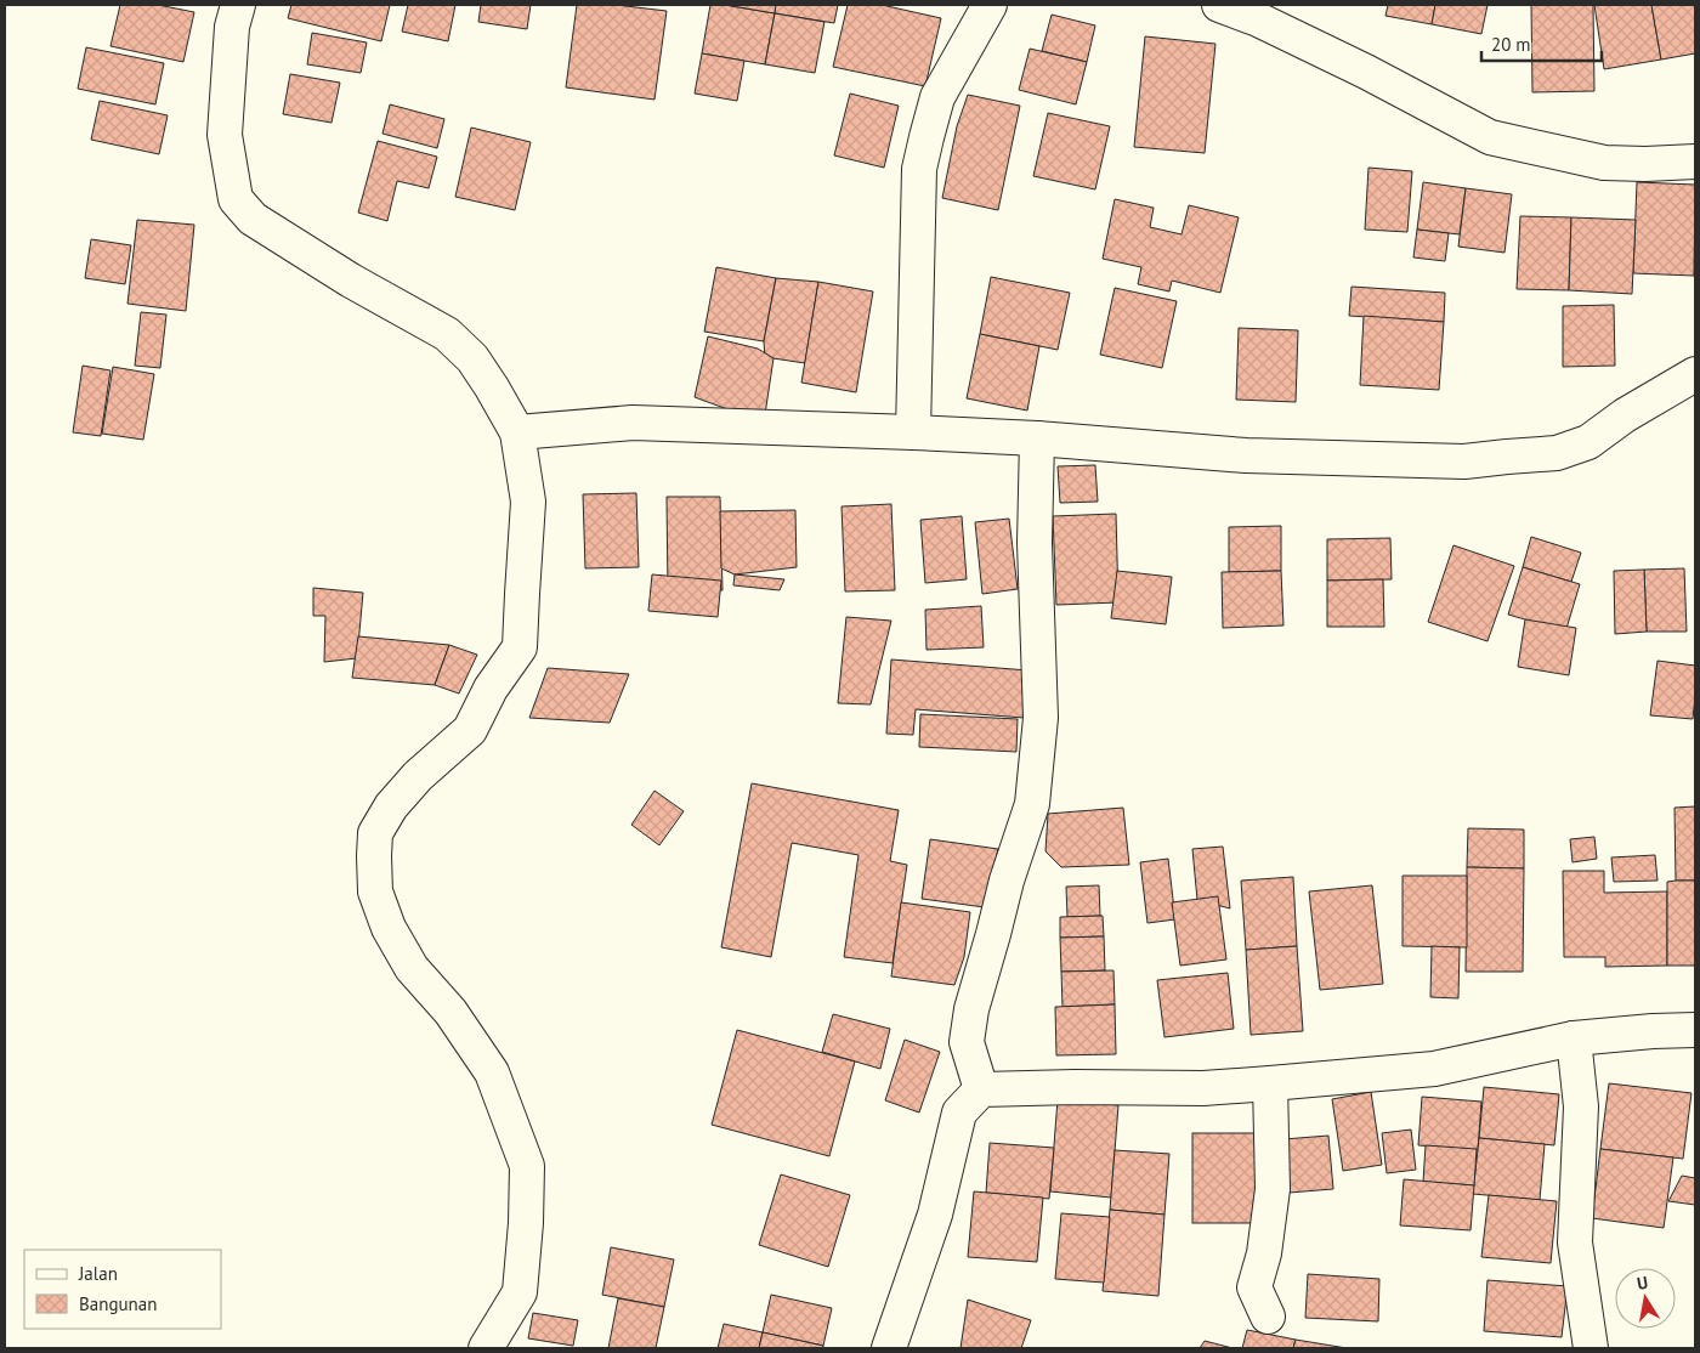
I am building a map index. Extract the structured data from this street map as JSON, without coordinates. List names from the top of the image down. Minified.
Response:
{"legend":["Jalan","Bangunan"],"scale_bar":"20 m","north":"top"}
